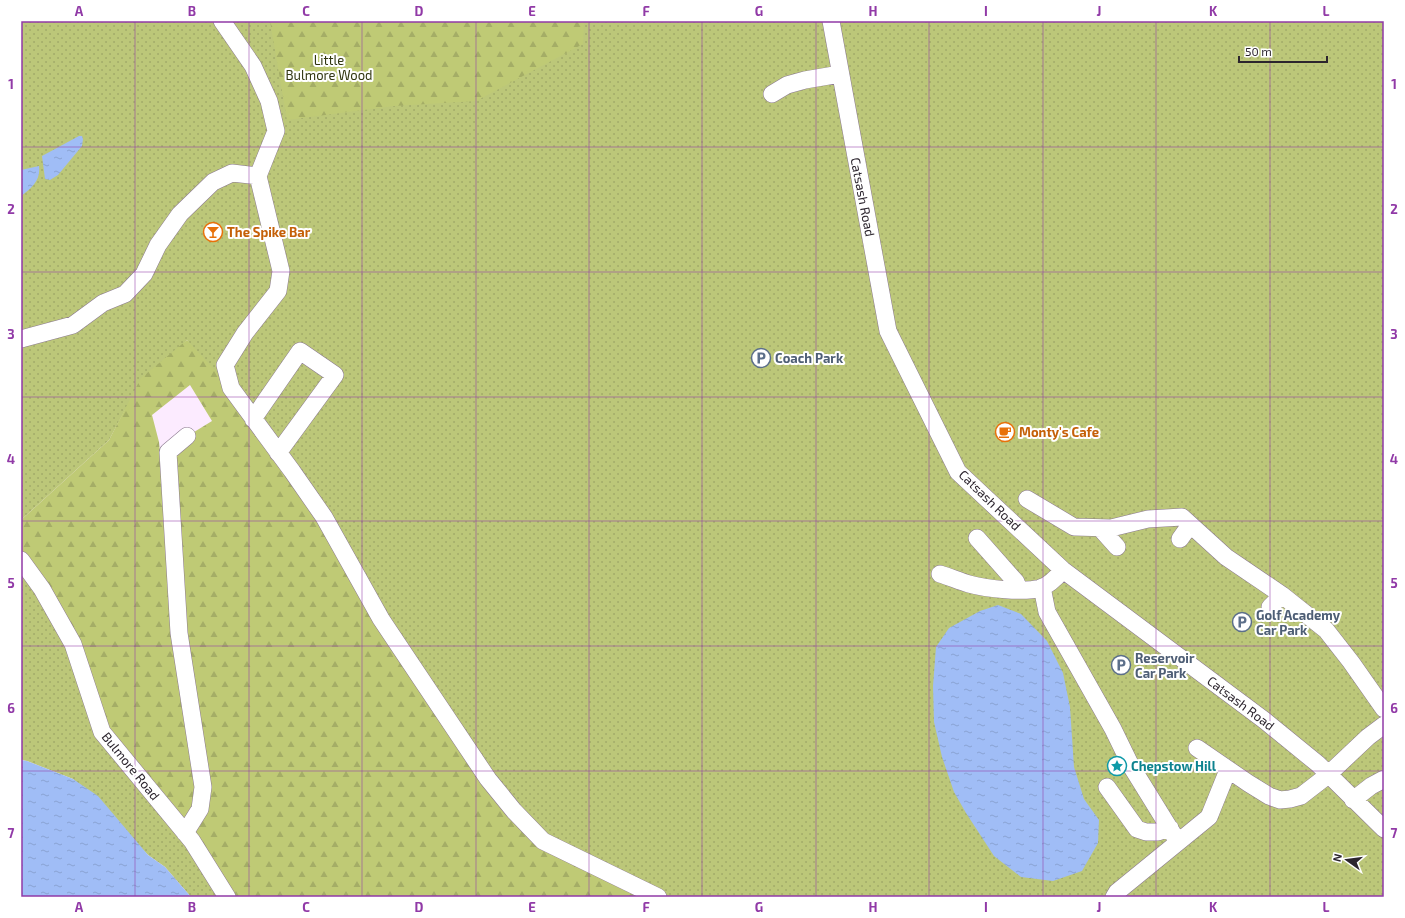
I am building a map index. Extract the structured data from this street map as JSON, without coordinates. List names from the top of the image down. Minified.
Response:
{"streets":{"street":["Catsash Road","Bulmore Road"]},"parks":["Little Bulmore Wood"],"places":{"bar":["The Spike Bar"],"parking":["Coach Park","Golf Academy Car Park","Reservoir Car Park"],"cafe":["Monty's Cafe"],"place":["Chepstow Hill"]},"scale_bar":"50 m","north":"left","grid":{"columns":["A","B","C","D","E","F","G","H","I","J","K","L"],"rows":["1","2","3","4","5","6","7"]}}
